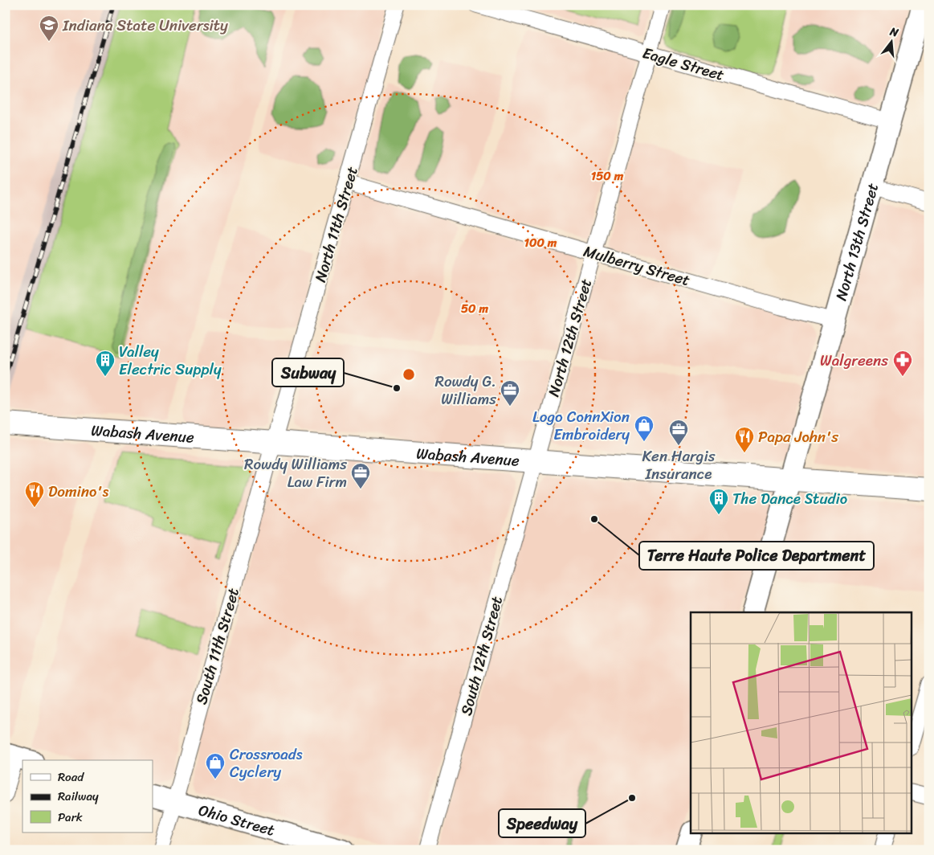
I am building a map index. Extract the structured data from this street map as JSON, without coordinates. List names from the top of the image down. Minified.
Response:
{"streets":{"main road":["North 13th Street","Wabash Avenue","Ohio Street"],"street":["Eagle Street","North 11th Street","Mulberry Street","North 12th Street","South 11th Street","South 12th Street"]},"crossings":[["Eagle Street","North 13th Street"],["Eagle Street","North 12th Street"],["North 11th Street","Mulberry Street"],["North 11th Street","Wabash Avenue"],["North 11th Street","South 11th Street"],["North 13th Street","Mulberry Street"],["North 13th Street","Wabash Avenue"],["Mulberry Street","North 12th Street"],["North 12th Street","Wabash Avenue"],["North 12th Street","South 12th Street"],["Wabash Avenue","South 11th Street"],["Wabash Avenue","South 12th Street"],["South 11th Street","Ohio Street"]],"places":{"school or university":["Indiana State University"],"building":["Valley Electric Supply","The Dance Studio"],"pharmacy":["Walgreens"],"other":["Subway","Terre Haute Police Department","Speedway"],"office":["Rowdy G. Williams","Ken Hargis Insurance","Rowdy Williams Law Firm"],"shop":["Logo ConnXion Embroidery","Crossroads Cyclery"],"restaurant":["Papa John's","Domino's"]},"legend":["Road","Railway","Park"],"north":"top","rings":["150 m","100 m","50 m"]}
